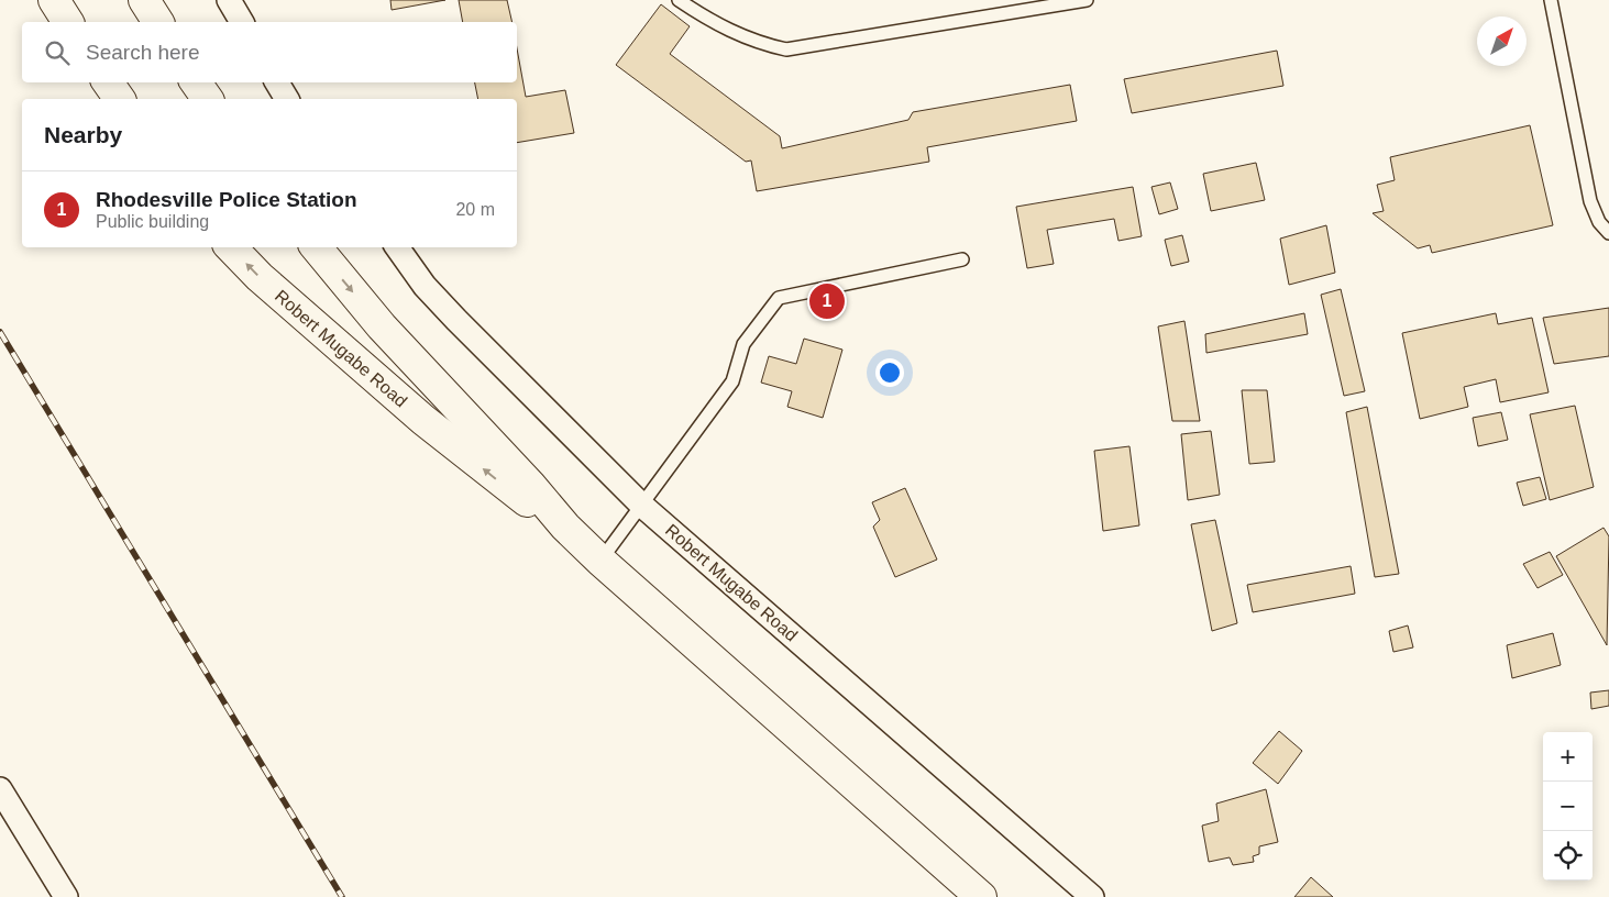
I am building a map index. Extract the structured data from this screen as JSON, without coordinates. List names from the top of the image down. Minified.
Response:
{"streets":{"main road":["Robert Mugabe Road"]},"north":"top right","page":{"search":"Search here","heading":"Nearby","list":[{"mark":"1","name":"Rhodesville Police Station","note":"Public building","value":"20 m"}],"pins":"1","map_buttons":["+","−"]}}
